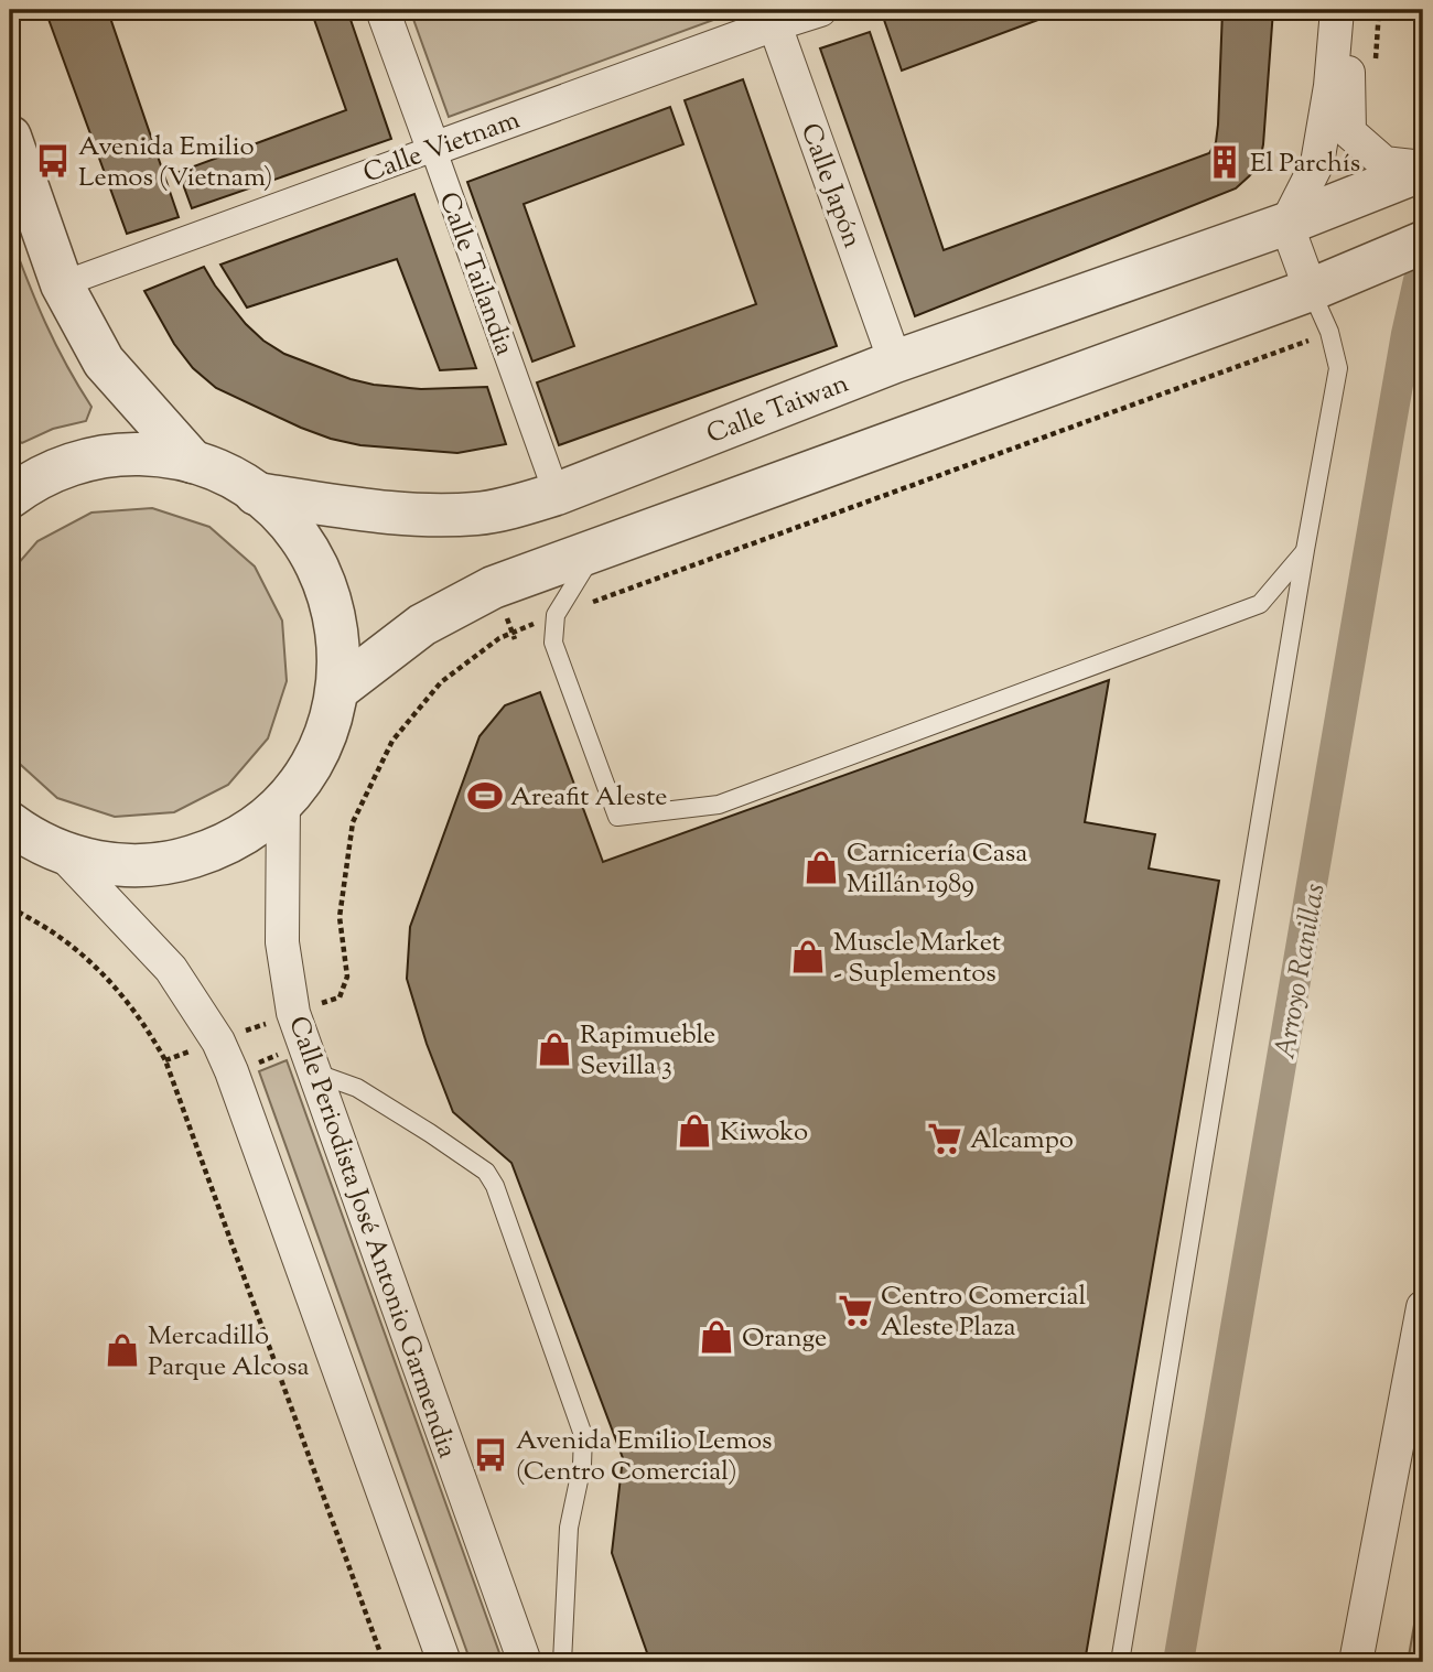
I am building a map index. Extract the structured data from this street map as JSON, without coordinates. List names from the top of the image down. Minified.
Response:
{"streets":{"street":["Calle Vietnam","Calle Japón","Calle Tailandia","Calle Taiwan","Calle Periodista José Antonio Garmendia"]},"crossings":[["Calle Vietnam","Calle Japón"],["Calle Vietnam","Calle Tailandia"],["Calle Japón","Calle Taiwan"],["Calle Tailandia","Calle Taiwan"]],"water":["Arroyo Ranillas"],"places":{"bus stop":["Avenida Emilio Lemos (Vietnam)","Avenida Emilio Lemos (Centro Comercial)"],"building":["El Parchís"],"sports":["Areafit Aleste"],"shop":["Carnicería Casa Millán 1989","Muscle Market - Suplementos","Rapimueble Sevilla 3","Kiwoko","Orange","Mercadillo Parque Alcosa"],"supermarket":["Alcampo","Centro Comercial Aleste Plaza"]}}
